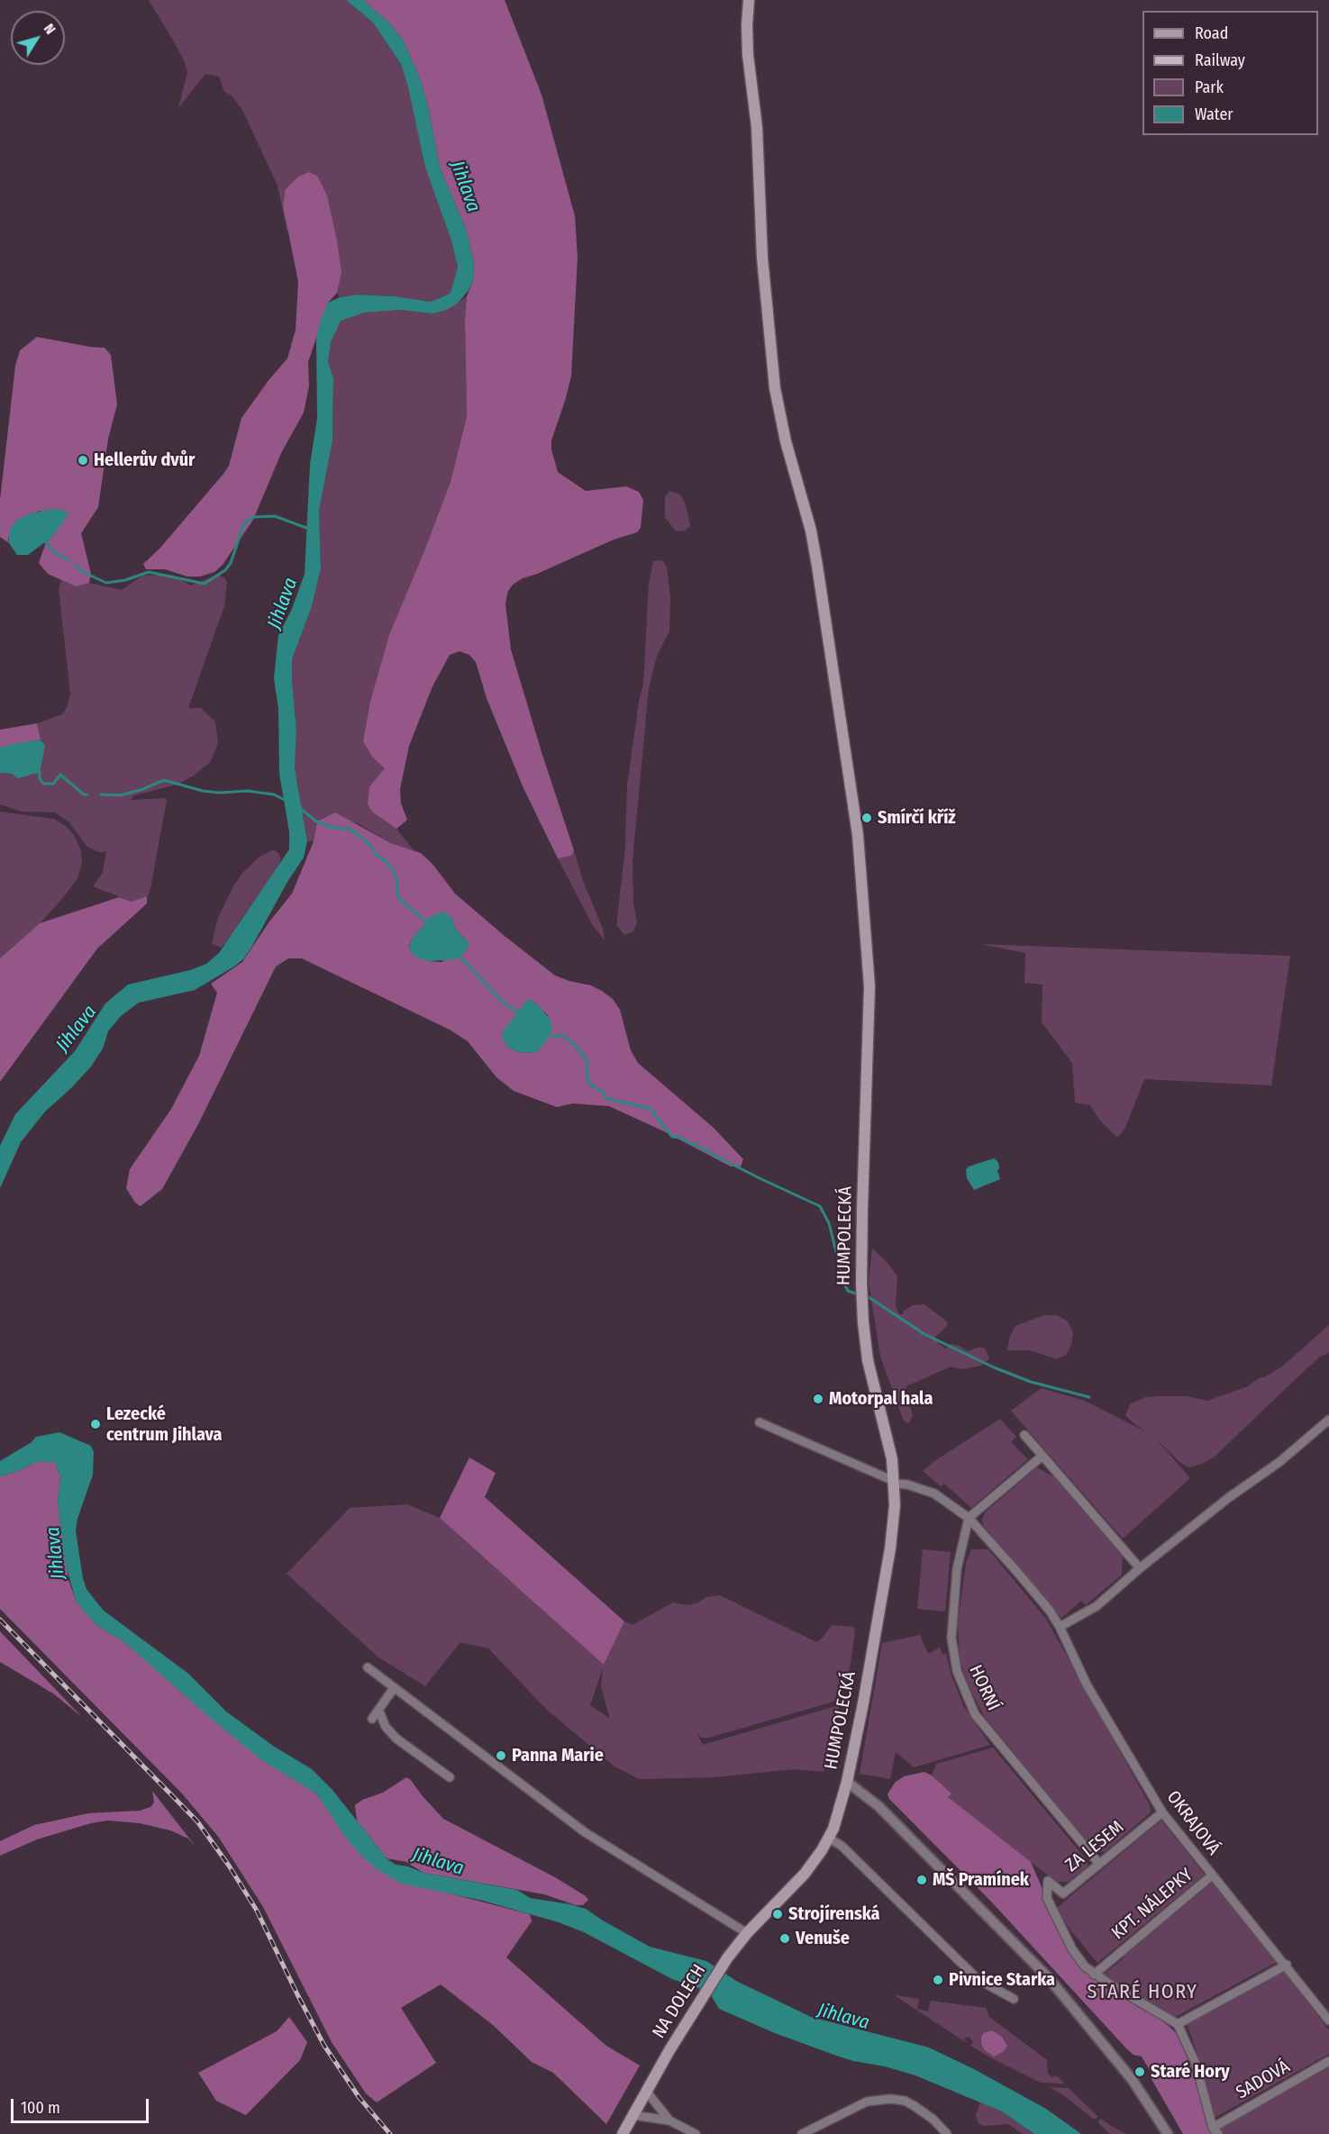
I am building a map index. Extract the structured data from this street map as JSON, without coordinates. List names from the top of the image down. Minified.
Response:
{"streets":{"main road":["HUMPOLECKÁ","NA DOLECH"],"street":["HORNÍ","OKRAJOVÁ","ZA LESEM","KPT. NÁLEPKY","SADOVÁ"]},"crossings":[["HUMPOLECKÁ","OKRAJOVÁ"],["HUMPOLECKÁ","NA DOLECH"],["HORNÍ","OKRAJOVÁ"],["HORNÍ","ZA LESEM"],["OKRAJOVÁ","ZA LESEM"],["OKRAJOVÁ","KPT. NÁLEPKY"],["ZA LESEM","KPT. NÁLEPKY"]],"districts":["STARÉ HORY"],"water":["Jihlava"],"places":["Hellerův dvůr","Smírčí kříž","Motorpal hala","Lezecké centrum Jihlava","Panna Marie","MŠ Pramínek","Strojírenská","Venuše","Pivnice Starka","Staré Hory"],"legend":["Road","Railway","Park","Water"],"scale_bar":"100 m","north":"top right"}
